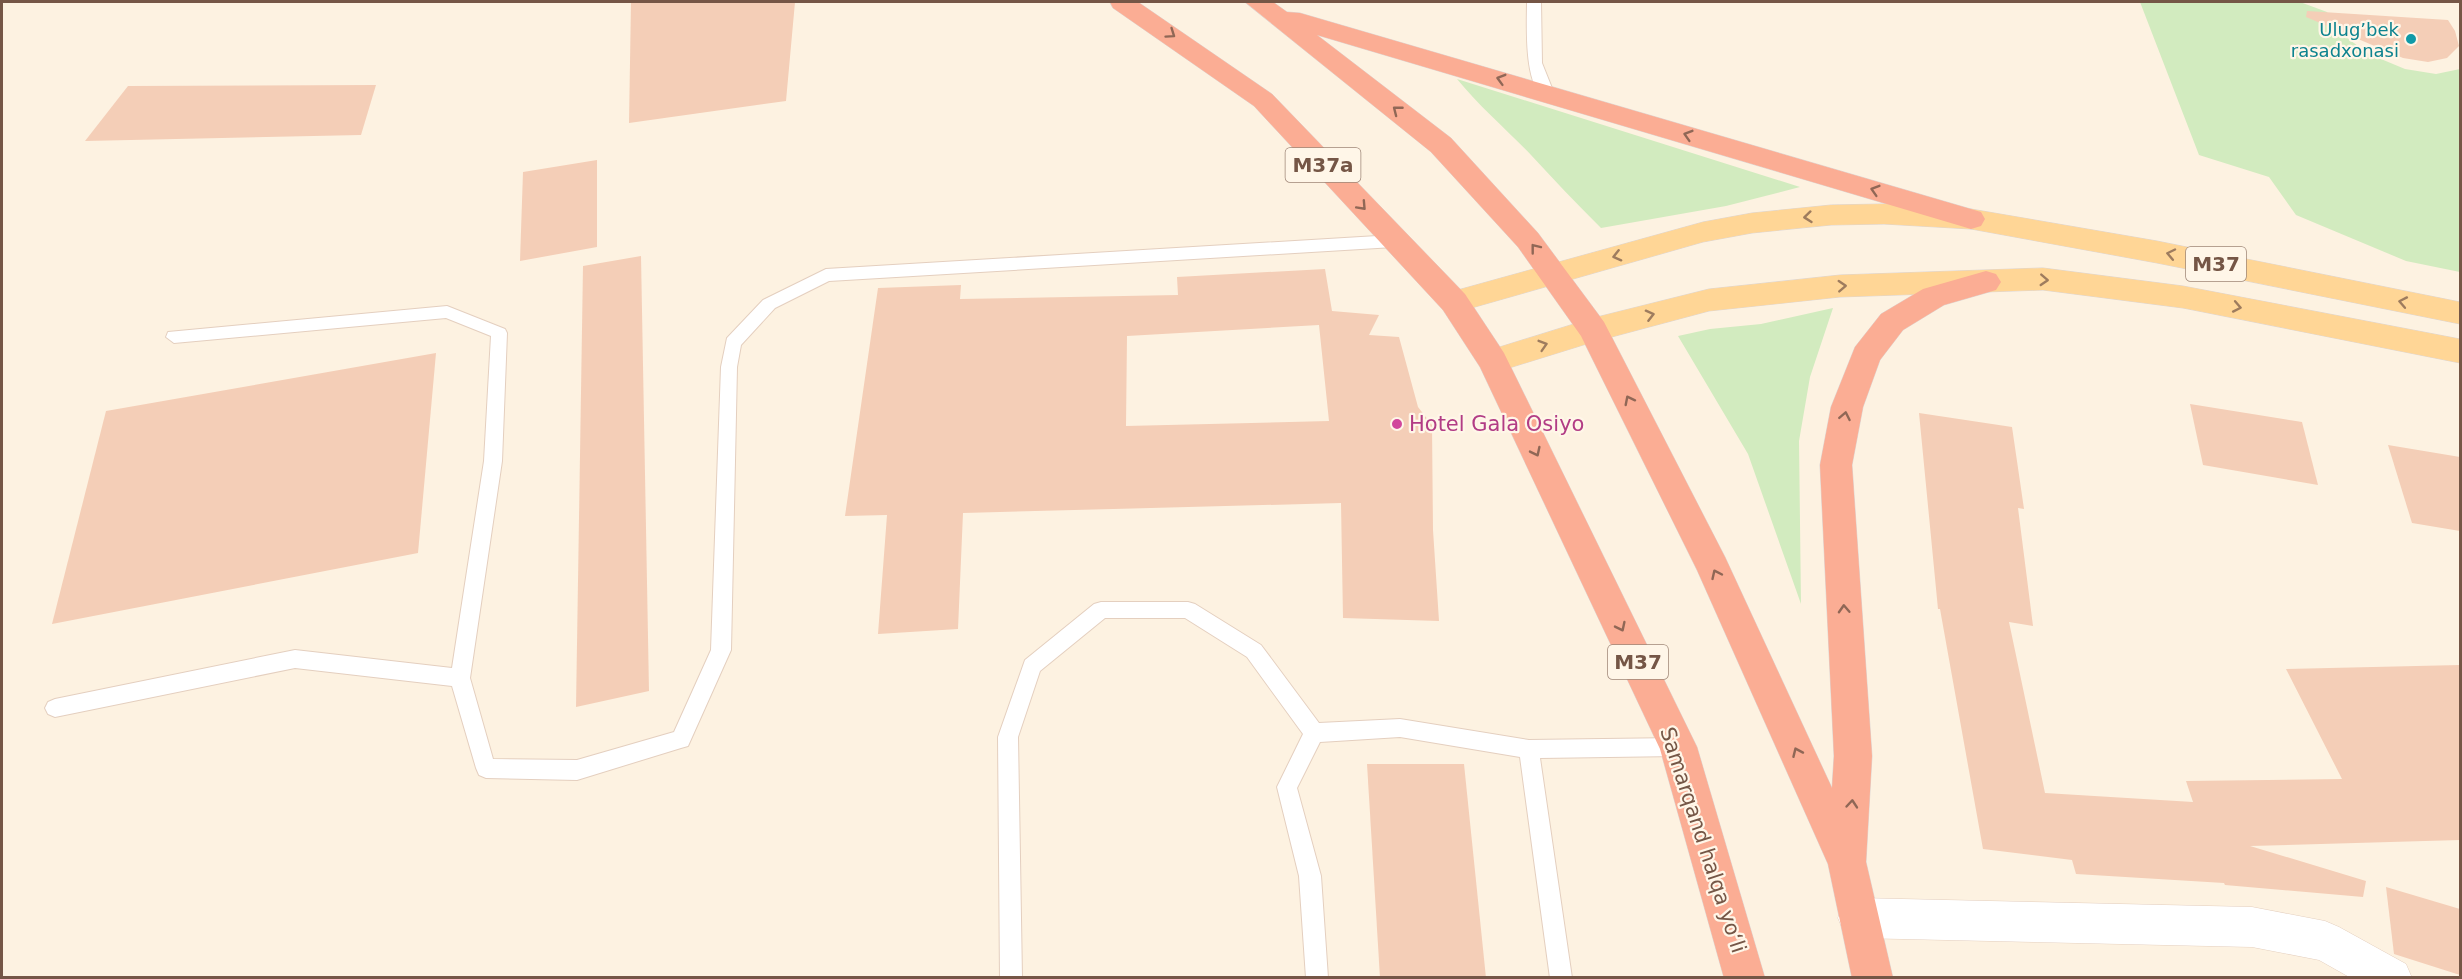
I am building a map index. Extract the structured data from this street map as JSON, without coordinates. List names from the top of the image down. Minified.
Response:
{"streets":{"highway":["M37a","M37","Samarqand halqa yoʻli"]},"crossings":[["M37","Samarqand halqa yoʻli"]],"places":["Ulug’bek rasadxonasi","Hotel Gala Osiyo"]}
